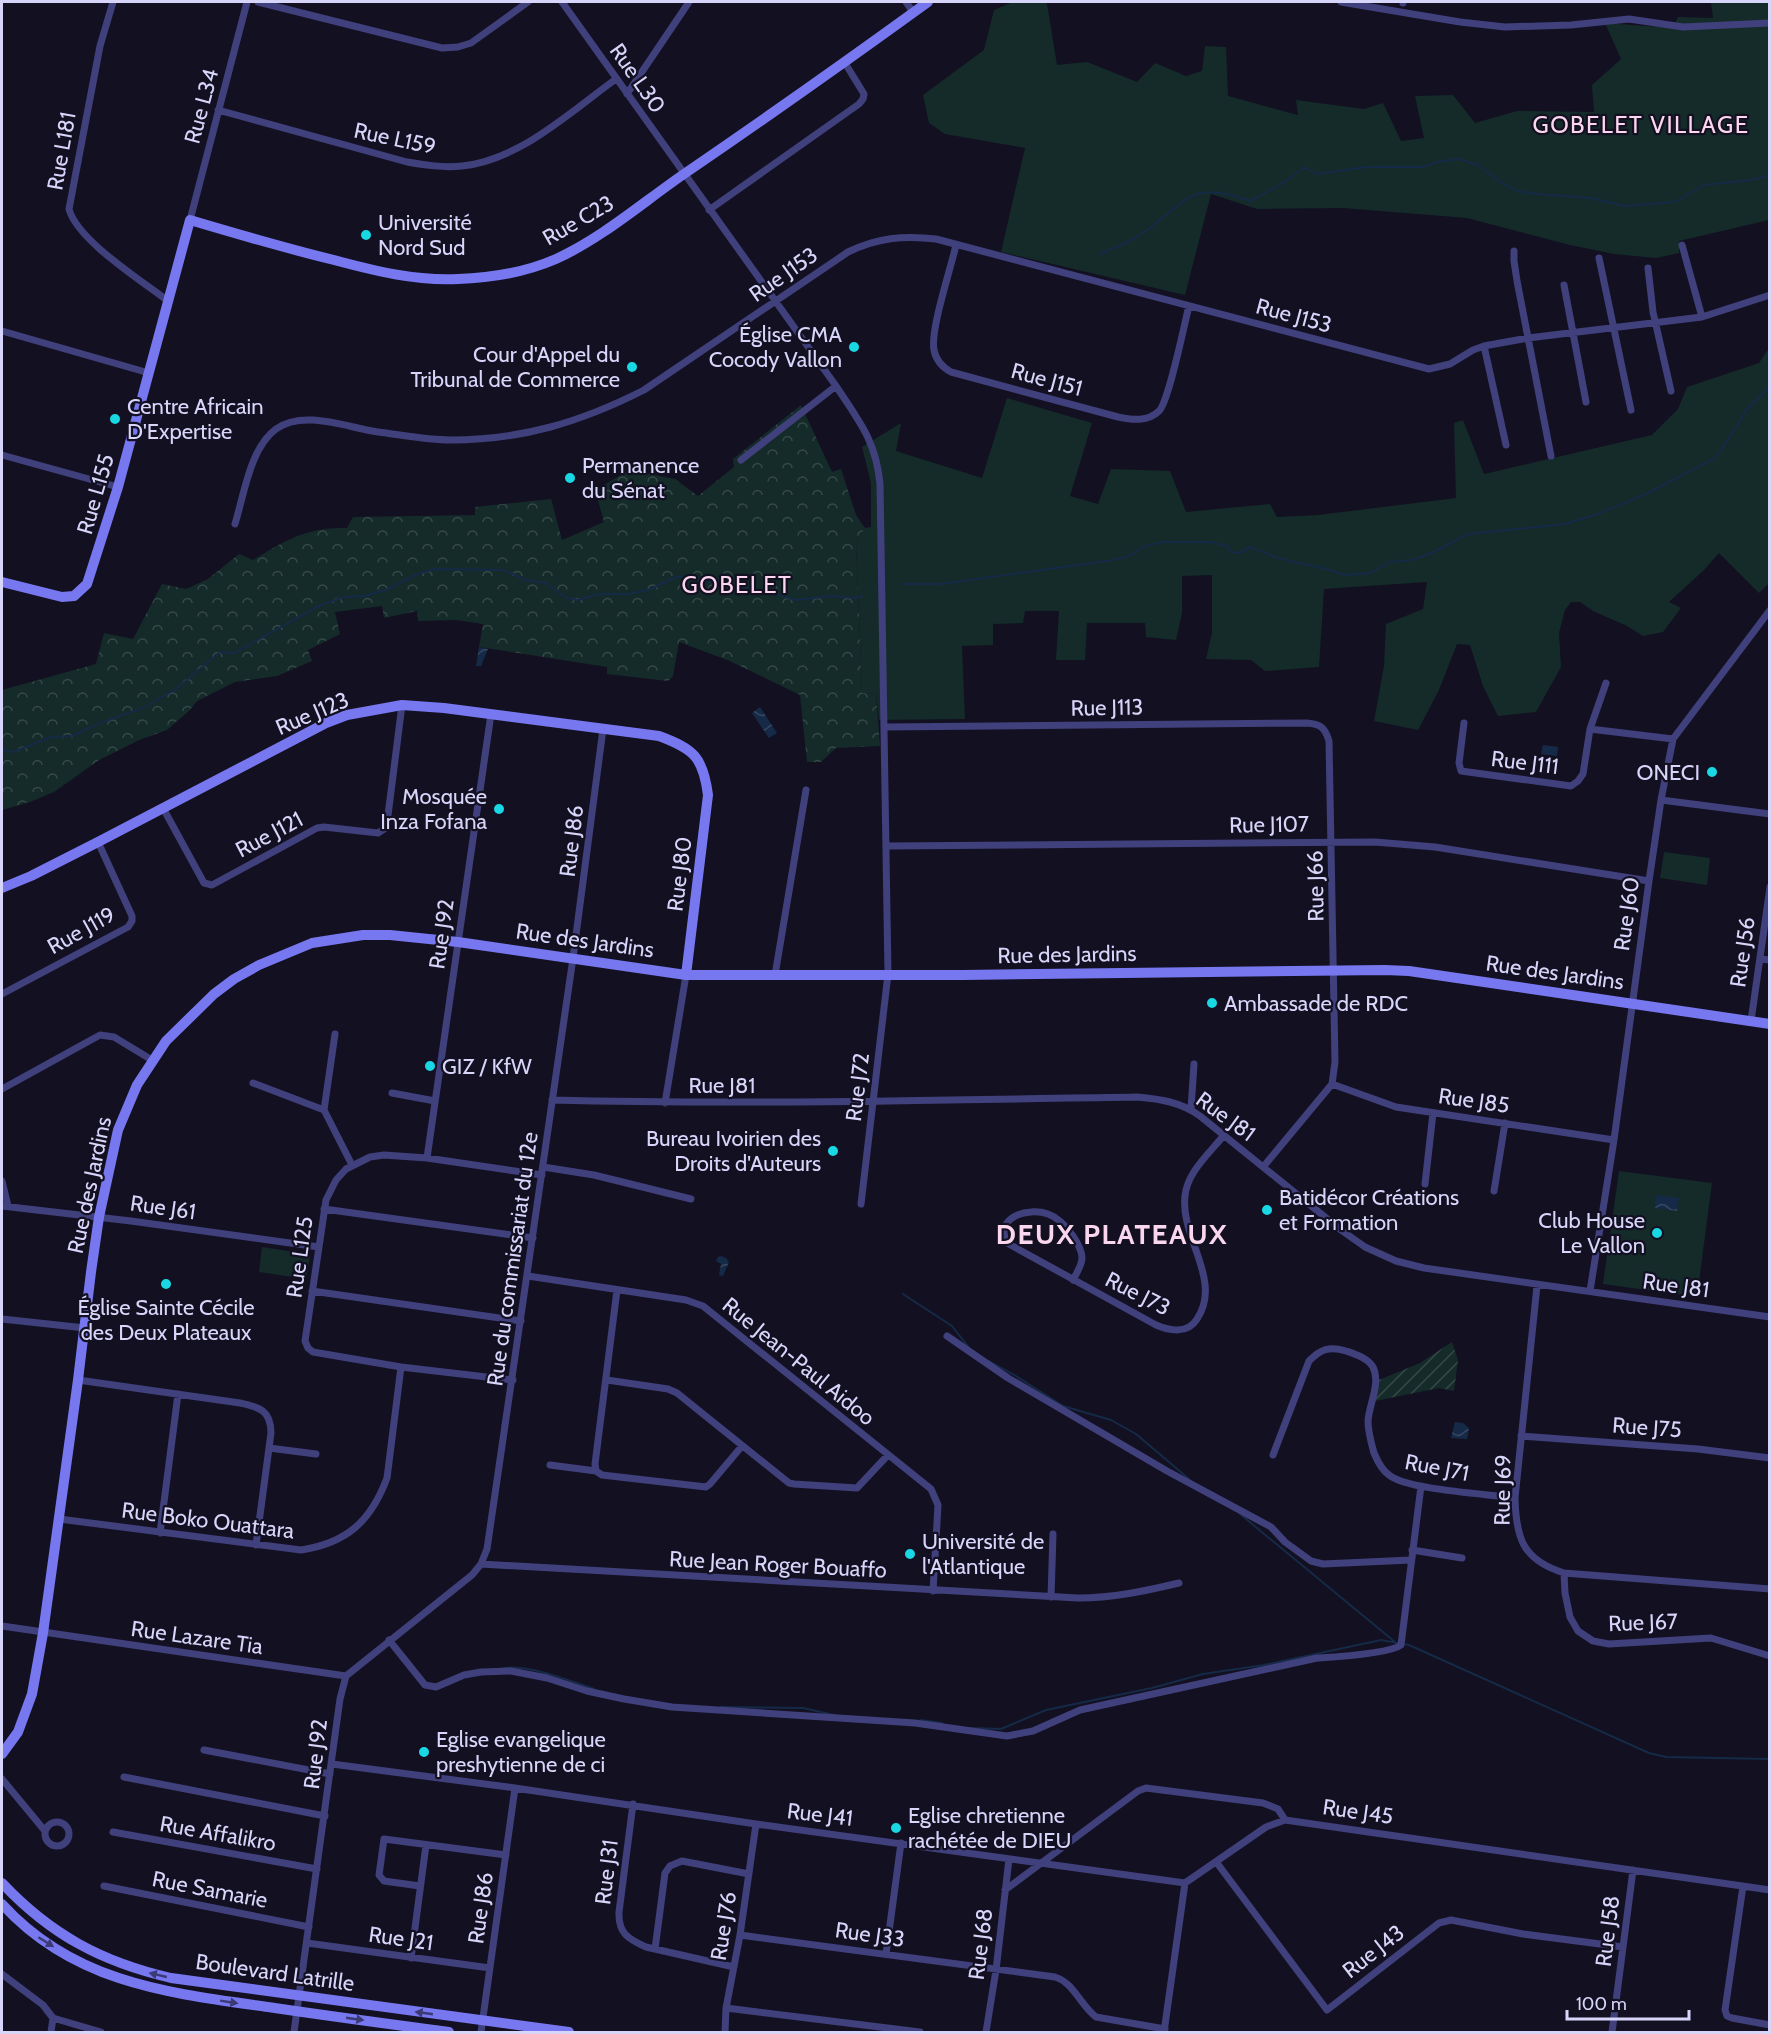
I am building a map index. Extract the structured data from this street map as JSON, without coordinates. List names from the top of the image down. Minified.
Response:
{"streets":{"main road":["Rue C23","Rue L155","Rue J123","Rue J80","Rue des Jardins","Boulevard Latrille"],"street":["Rue L30","Rue L34","Rue L159","Rue L181","Rue J153","Rue J151","Rue J113","Rue J111","Rue J107","Rue J121","Rue J86","Rue J66","Rue J60","Rue J119","Rue J92","Rue J56","Rue J81","Rue J72","Rue J85","Rue J61","Rue L125","Rue du commissariat du 12e","Rue J73","Rue Jean-Paul Aidoo","Rue J75","Rue J71","Rue J69","Rue Boko Ouattara","Rue Jean Roger Bouaffo","Rue J67","Rue Lazare Tia","Rue J45","Rue J41","Rue Affalikro","Rue J31","Rue Samarie","Rue J76","Rue J58","Rue J33","Rue J21","Rue J68","Rue J43"]},"crossings":[["Rue L30","Rue L159"],["Rue L30","Rue C23"],["Rue L30","Rue J153"],["Rue L30","Rue J72"],["Rue L34","Rue L159"],["Rue L34","Rue C23"],["Rue L34","Rue L155"],["Rue L181","Rue L155"],["Rue C23","Rue L155"],["Rue J153","Rue J151"],["Rue J113","Rue J66"],["Rue J113","Rue J72"],["Rue J123","Rue J121"],["Rue J123","Rue J86"],["Rue J123","Rue J80"],["Rue J123","Rue J119"],["Rue J123","Rue J92"],["Rue J107","Rue J66"],["Rue J107","Rue J60"],["Rue J107","Rue J72"],["Rue J86","Rue des Jardins"],["Rue J86","Rue du commissariat du 12e"],["Rue J86","Rue J41"],["Rue J86","Rue J21"],["Rue J86","Boulevard Latrille"],["Rue J80","Rue des Jardins"],["Rue J80","Rue J81"],["Rue J66","Rue des Jardins"],["Rue J66","Rue J85"],["Rue J60","Rue des Jardins"],["Rue J60","Rue J81"],["Rue J60","Rue J85"],["Rue J92","Rue des Jardins"],["Rue J92","Rue L125"],["Rue J92","Rue Lazare Tia"],["Rue J92","Rue J41"],["Rue J92","Rue Affalikro"],["Rue J92","Rue Samarie"],["Rue J92","Rue J21"],["Rue J92","Boulevard Latrille"],["Rue des Jardins","Rue J56"],["Rue des Jardins","Rue J72"],["Rue des Jardins","Rue J61"],["Rue des Jardins","Rue du commissariat du 12e"],["Rue des Jardins","Rue Boko Ouattara"],["Rue des Jardins","Rue Lazare Tia"],["Rue J81","Rue J72"],["Rue J81","Rue du commissariat du 12e"],["Rue J81","Rue J73"],["Rue J81","Rue J69"],["Rue J61","Rue L125"],["Rue L125","Rue du commissariat du 12e"],["Rue L125","Rue Boko Ouattara"],["Rue du commissariat du 12e","Rue Jean-Paul Aidoo"],["Rue du commissariat du 12e","Rue Jean Roger Bouaffo"],["Rue Jean-Paul Aidoo","Rue Jean Roger Bouaffo"],["Rue J75","Rue J69"],["Rue J71","Rue J69"],["Rue J69","Rue J67"],["Rue J45","Rue J41"],["Rue J45","Rue J58"],["Rue J45","Rue J68"],["Rue J41","Rue J31"],["Rue J41","Rue J76"],["Rue J41","Rue J68"],["Rue J31","Rue J76"],["Rue J76","Rue J33"],["Rue J58","Rue J43"],["Rue J33","Rue J68"]],"districts":["GOBELET VILLAGE","GOBELET","DEUX PLATEAUX"],"places":["Université Nord Sud","Église CMA Cocody Vallon","Cour d'Appel du Tribunal de Commerce","Centre Africain D'Expertise","Permanence du Sénat","ONECI","Mosquée Inza Fofana","Ambassade de RDC","GIZ / KfW","Bureau Ivoirien des Droits d'Auteurs","Batidécor Créations et Formation","Club House Le Vallon","Église Sainte Cécile des Deux Plateaux","Université de l'Atlantique","Eglise evangelique preshytienne de ci","Eglise chretienne rachétée de DIEU"],"scale_bar":"100 m"}
